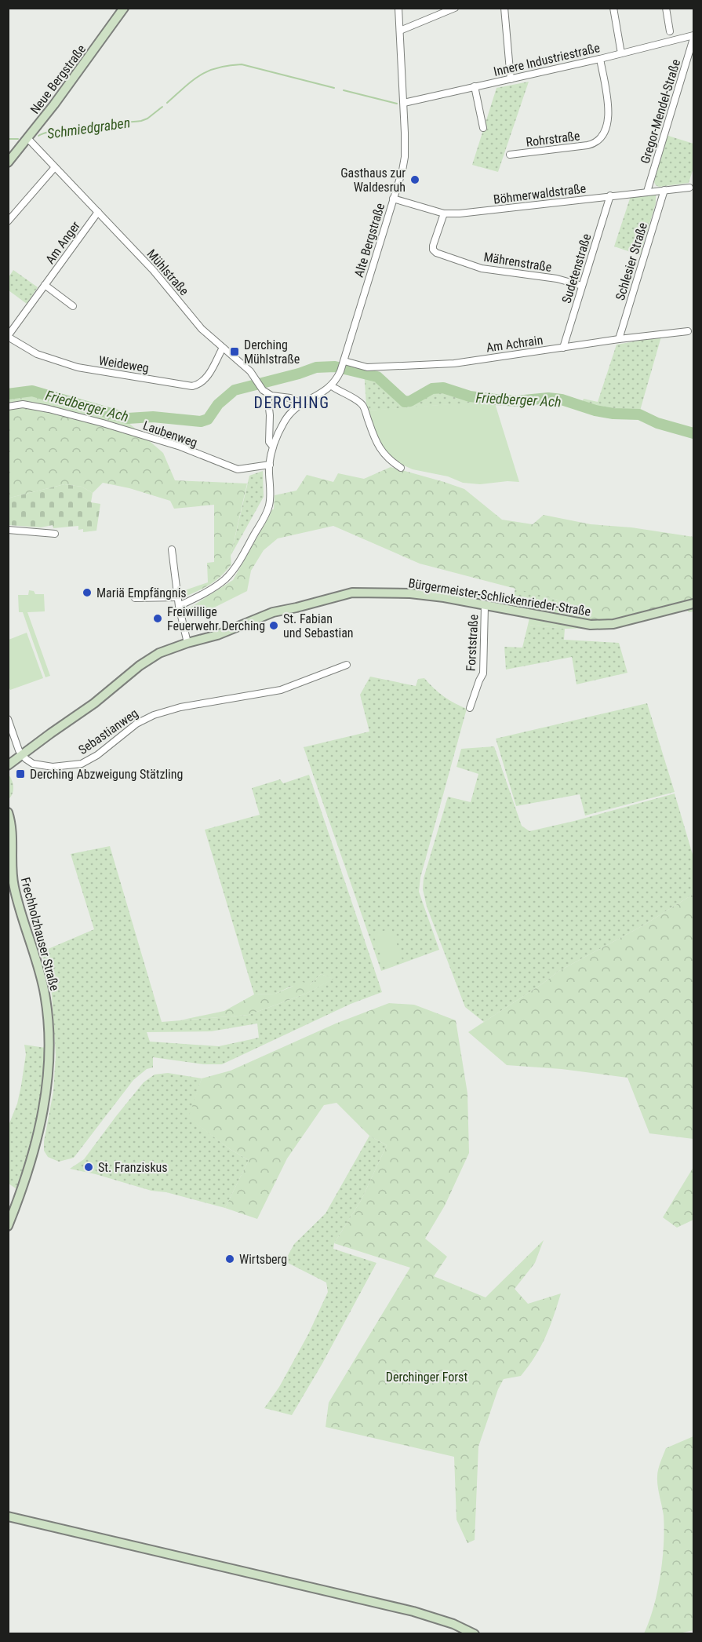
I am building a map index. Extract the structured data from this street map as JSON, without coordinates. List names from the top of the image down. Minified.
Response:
{"streets":{"street":["Innere Industriestraße","Neue Bergstraße","Gregor-Mendel-Straße","Rohrstraße","Böhmerwaldstraße","Alte Bergstraße","Am Anger","Schlesier Straße","Mährenstraße","Sudetenstraße","Mühlstraße","Am Achrain","Weideweg","Laubenweg","Bürgermeister-Schlickenrieder-Straße","Forststraße","Sebastianweg","Frechholzhauser Straße"]},"crossings":[["Innere Industriestraße","Gregor-Mendel-Straße"],["Innere Industriestraße","Rohrstraße"],["Innere Industriestraße","Alte Bergstraße"],["Neue Bergstraße","Mühlstraße"],["Gregor-Mendel-Straße","Böhmerwaldstraße"],["Böhmerwaldstraße","Alte Bergstraße"],["Böhmerwaldstraße","Schlesier Straße"],["Böhmerwaldstraße","Mährenstraße"],["Böhmerwaldstraße","Sudetenstraße"],["Alte Bergstraße","Mühlstraße"],["Alte Bergstraße","Am Achrain"],["Alte Bergstraße","Laubenweg"],["Am Anger","Mühlstraße"],["Am Anger","Weideweg"],["Schlesier Straße","Am Achrain"],["Mährenstraße","Sudetenstraße"],["Sudetenstraße","Am Achrain"],["Mühlstraße","Weideweg"],["Bürgermeister-Schlickenrieder-Straße","Forststraße"],["Bürgermeister-Schlickenrieder-Straße","Sebastianweg"]],"districts":["DERCHING"],"water":["Schmiedgraben","Friedberger Ach"],"parks":["Derchinger Forst"],"places":{"other":["Gasthaus zur Waldesruh","Mariä Empfängnis","Freiwillige Feuerwehr Derching","St. Fabian und Sebastian","St. Franziskus","Wirtsberg"],"transit":["Derching Mühlstraße","Derching Abzweigung Stätzling"]}}
